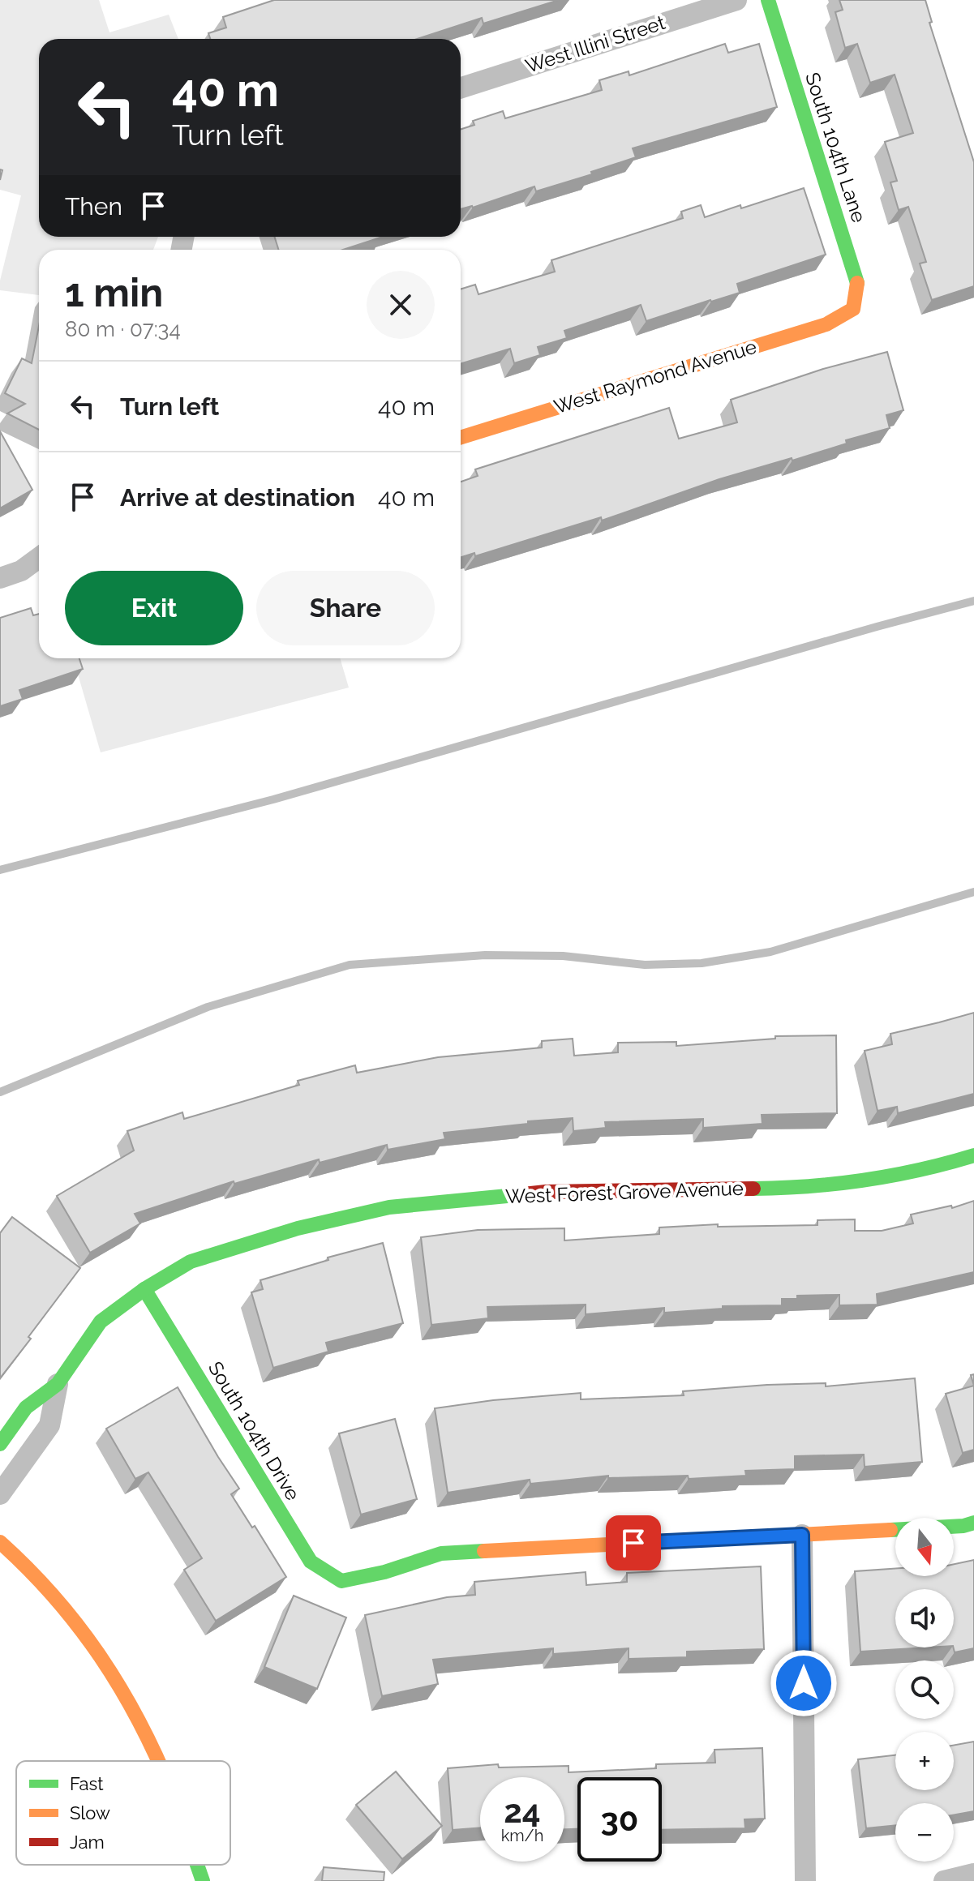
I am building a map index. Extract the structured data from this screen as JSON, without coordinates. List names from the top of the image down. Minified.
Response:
{"streets":{"street":["West Illini Street","South 104th Lane","West Raymond Avenue","West Forest Grove Avenue","South 104th Drive"]},"crossings":[["South 104th Lane","West Raymond Avenue"],["West Forest Grove Avenue","South 104th Drive"]],"legend":["Fast","Slow","Jam"],"north":"bottom","page":{"turn":["40 m","Turn left"],"then":"Then","heading":["1 min","80 m · 07:34"],"list":[{"name":"Turn left","value":"40 m"},{"name":"Arrive at destination","value":"40 m"}],"buttons":["Exit","Share"],"map_buttons":["+","−"],"speed":"24 km/h","limit":"30"}}
